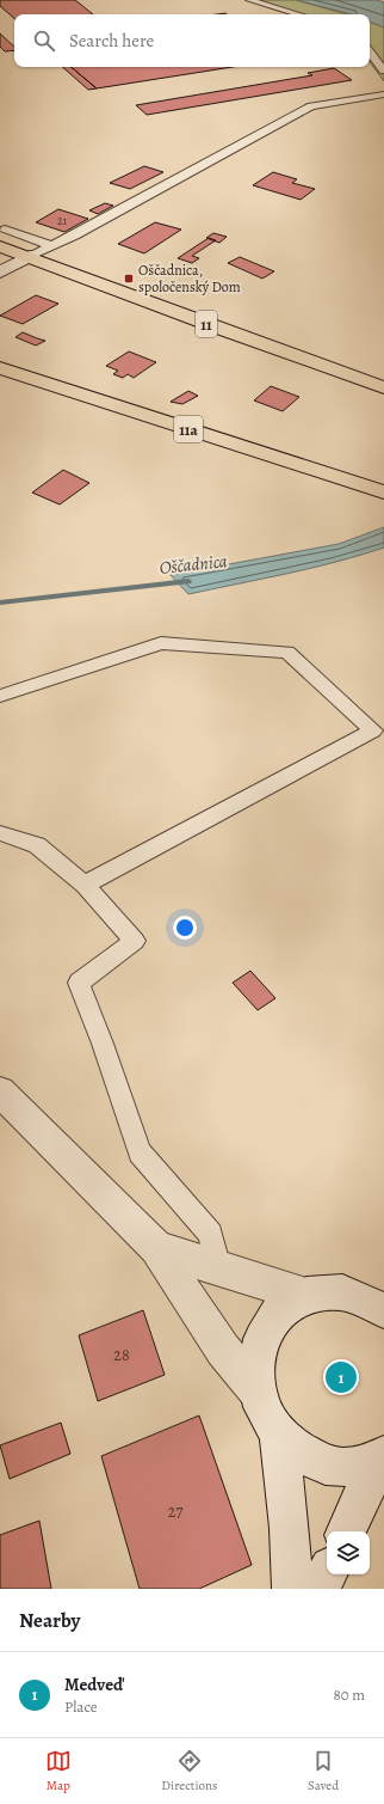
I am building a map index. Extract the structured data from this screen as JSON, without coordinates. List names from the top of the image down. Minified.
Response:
{"streets":{"main road":["11","11a"]},"water":["Oščadnica"],"places":{"transit":["Oščadnica, spoločenský Dom"]},"house_numbers":["21","28","27"],"page":{"search":"Search here","pins":"1","heading":"Nearby","list":[{"mark":"1","name":"Medveď","note":"Place","value":"80 m"}],"nav":["Map","Directions","Saved"]}}
